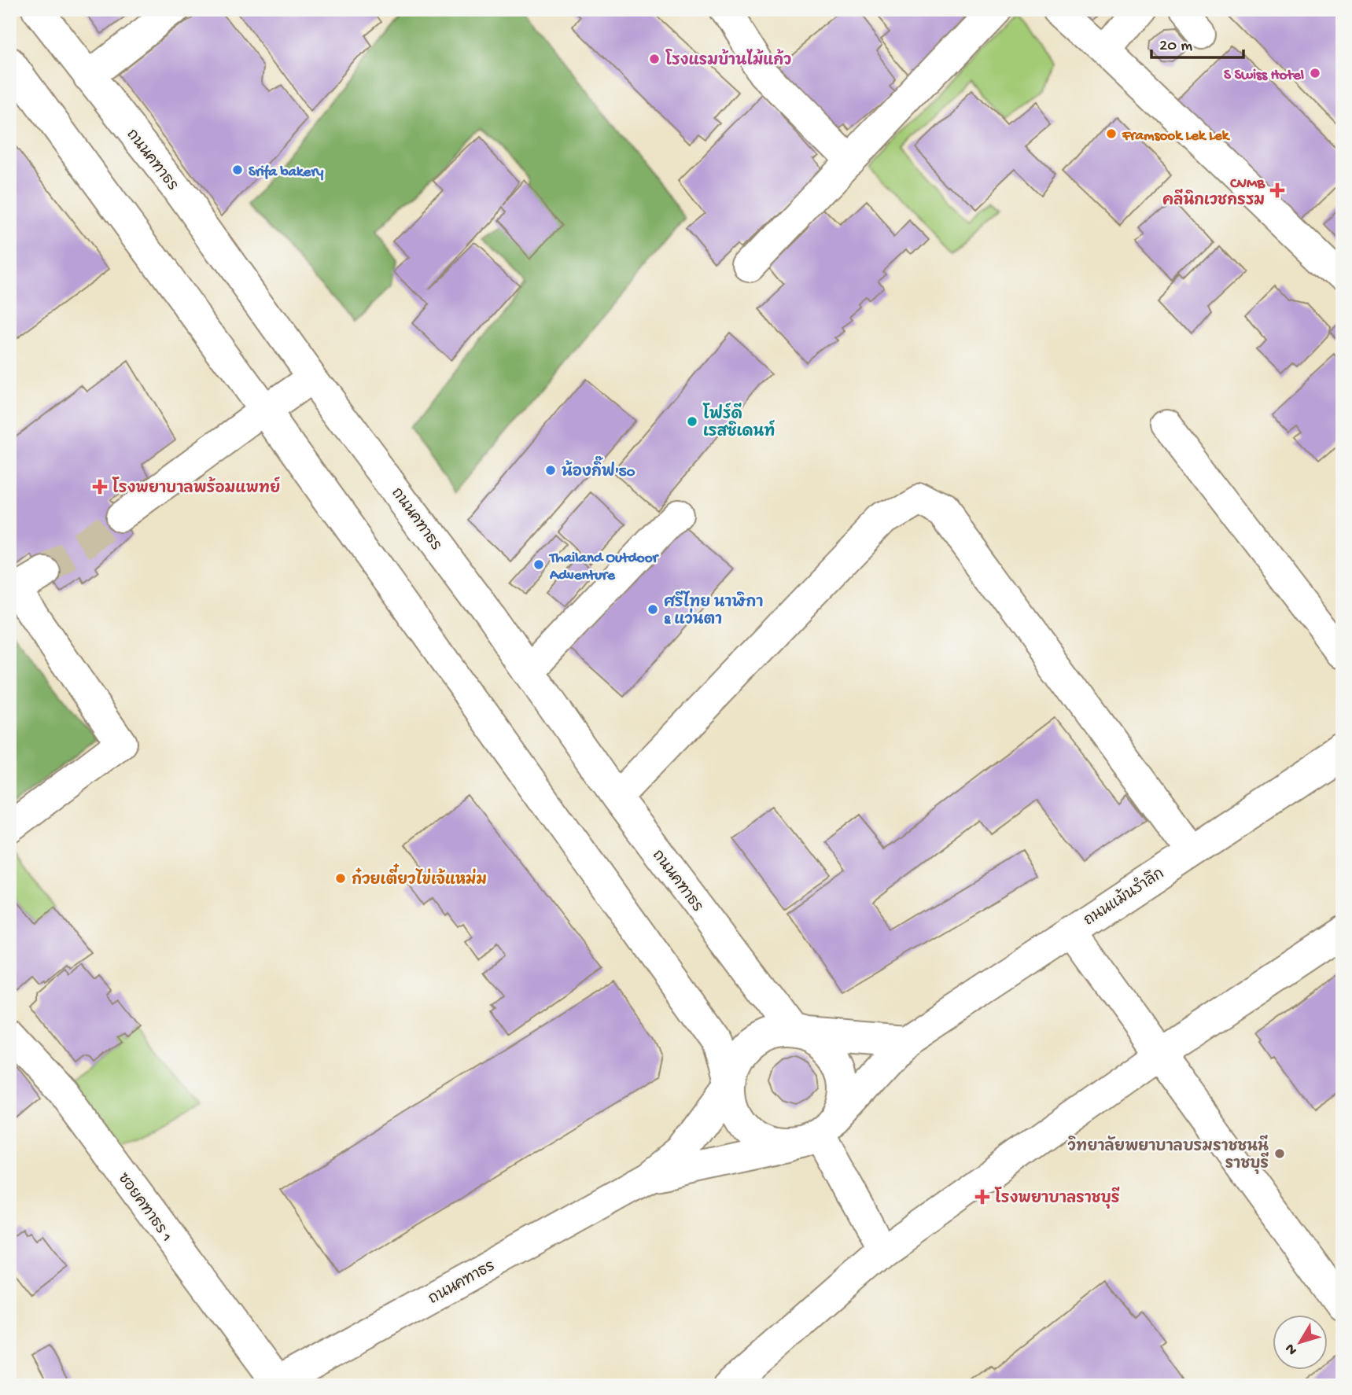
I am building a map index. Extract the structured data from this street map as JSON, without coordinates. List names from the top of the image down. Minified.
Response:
{"streets":{"street":["ถนนคฑาธร","ถนนแม้นรำลึก","ซอยคฑาธร 1"]},"crossings":[["ถนนคฑาธร","ถนนแม้นรำลึก"],["ถนนคฑาธร","ซอยคฑาธร 1"]],"places":{"other":["โรงแรมบ้านไม้แก้ว","S Swiss Hotel","Framsook Lek Lek","Srifa bakery","โฟร์ดี เรสซิเดนท์","น้องกิ๊ฟ'50","Thailand Outdoor Adventure","ศรีไทย นาฬิกา & แว่นตา","ก๋วยเตี๋ยวไข่เจ้แหม่ม","วิทยาลัยพยาบาลบรมราชชนนี ราชบุรี"],"health":["CVMB คลีนิกเวชกรรม","โรงพยาบาลพร้อมแพทย์","โรงพยาบาลราชบุรี"]},"scale_bar":"20 m","north":"bottom left"}
